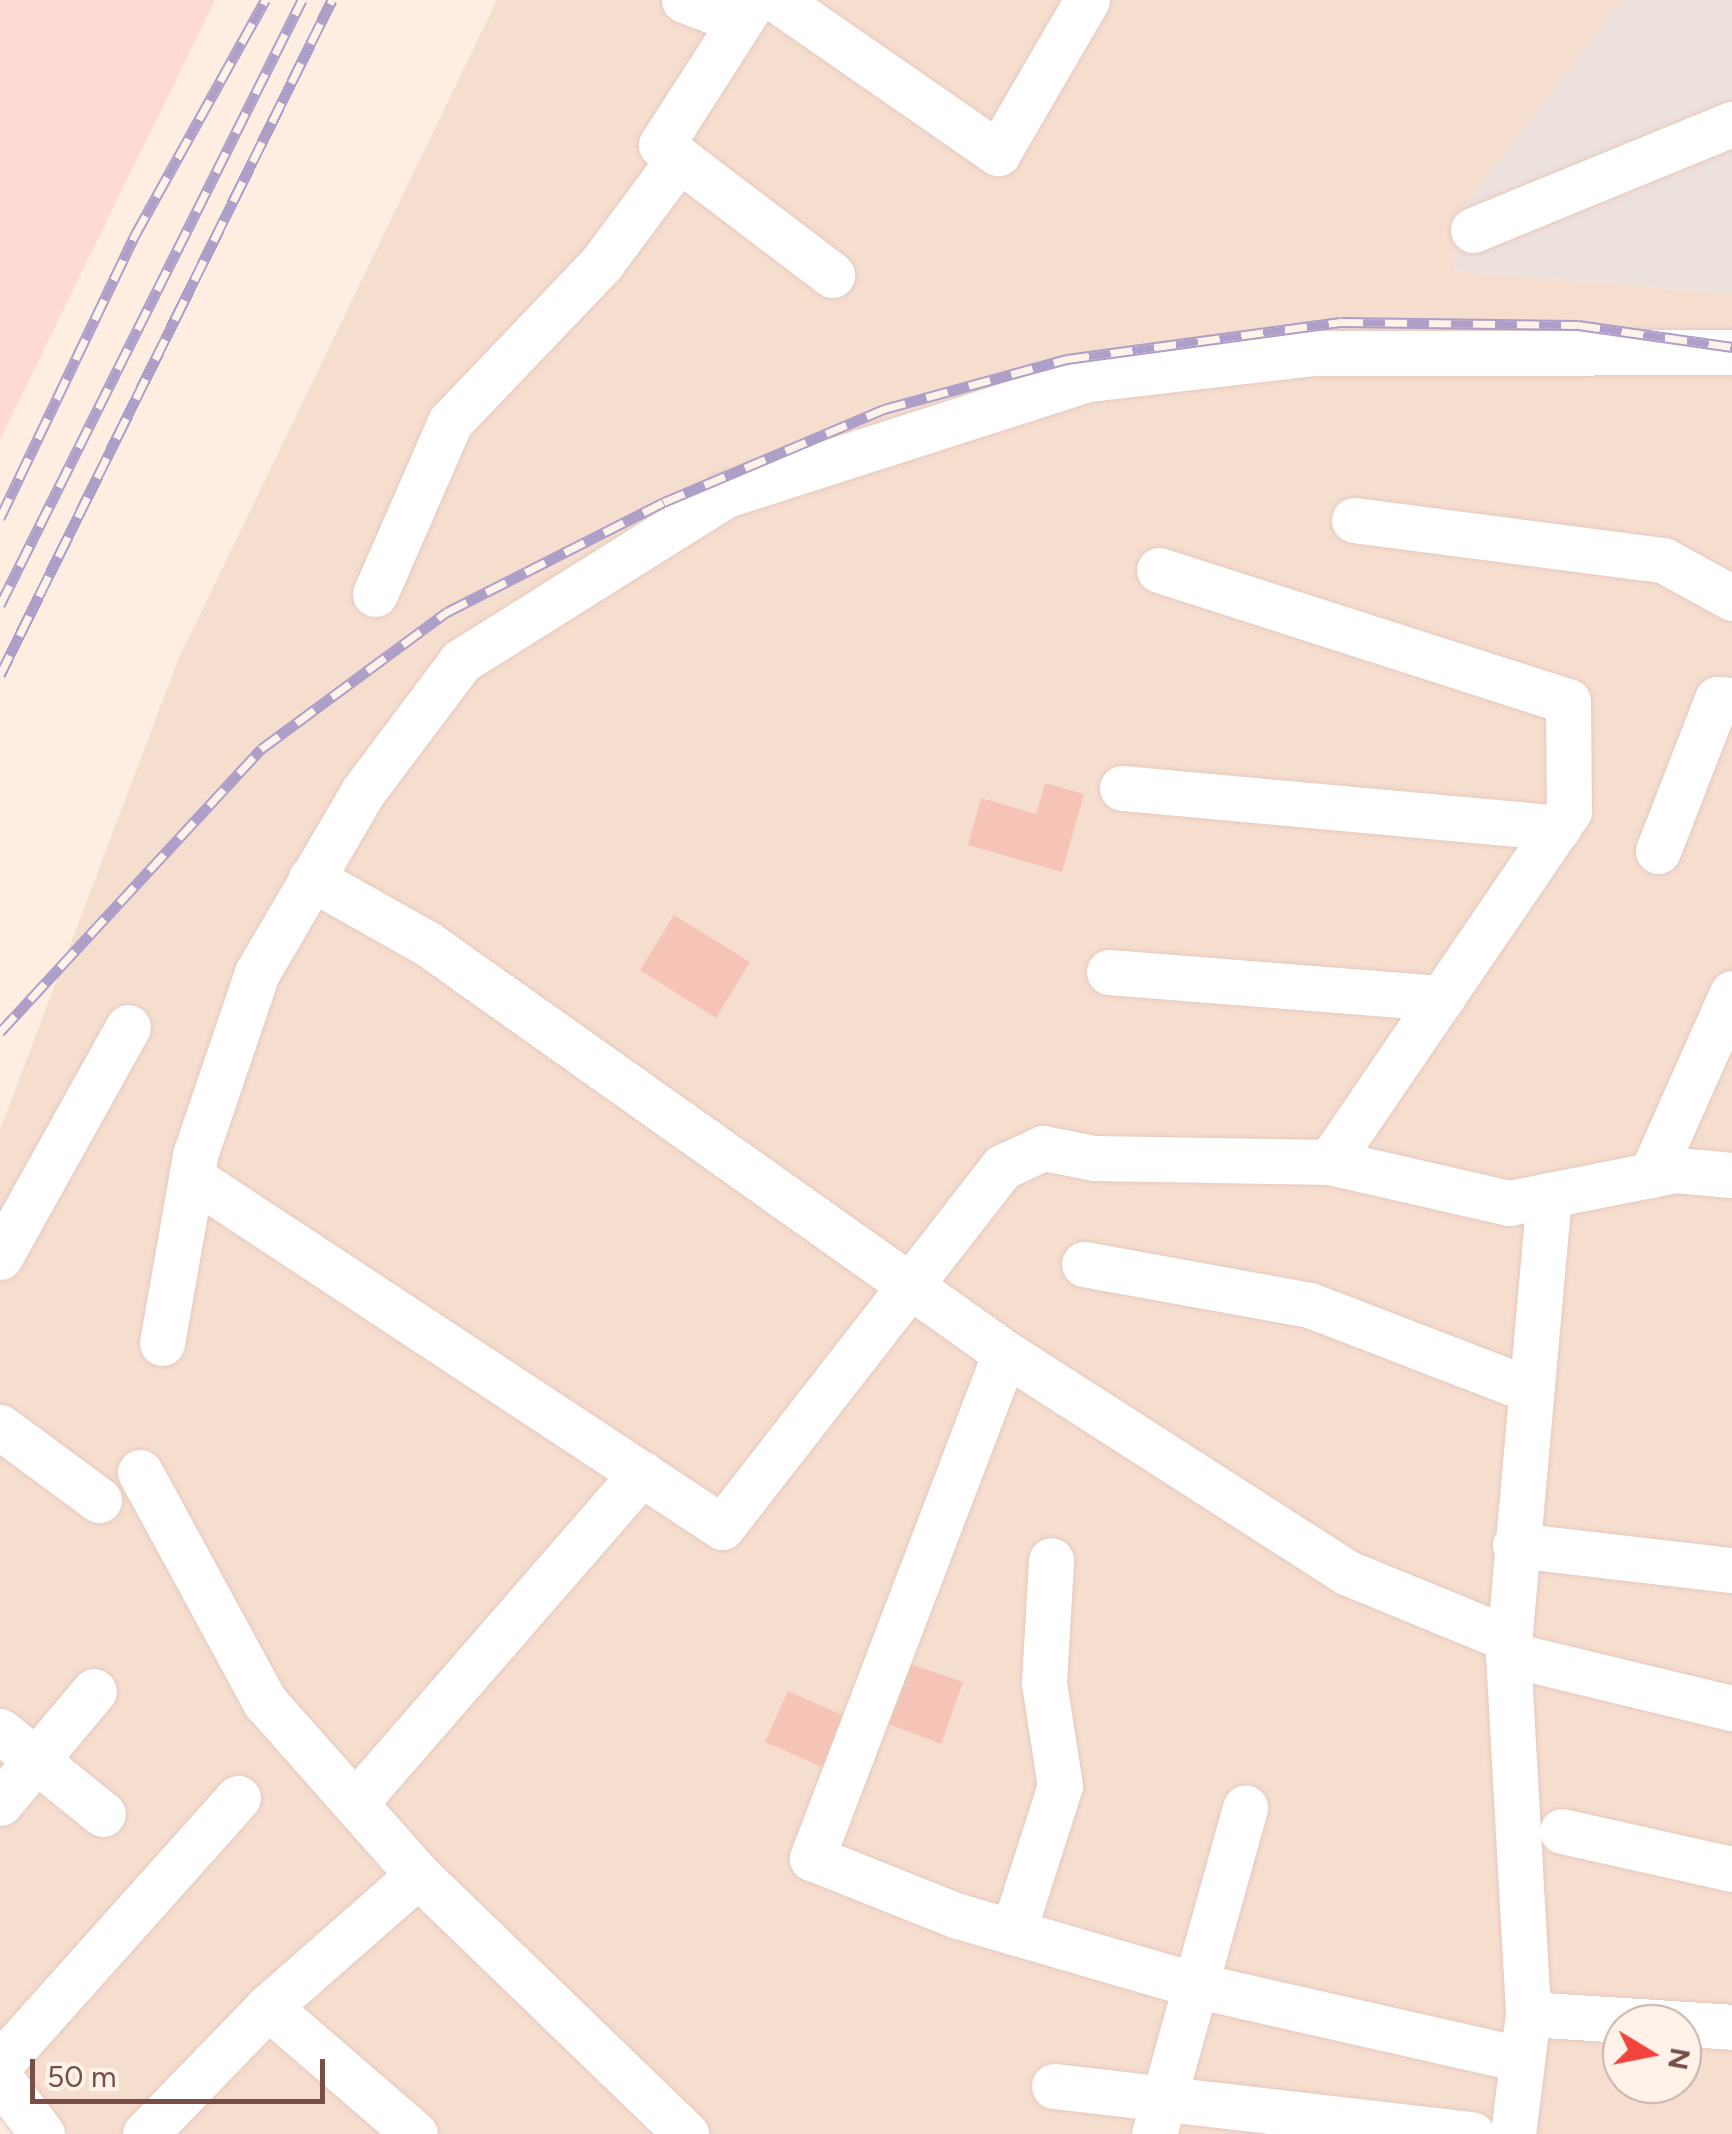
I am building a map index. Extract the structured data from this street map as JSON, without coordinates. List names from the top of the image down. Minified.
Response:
{"scale_bar":"50 m","north":"right"}
